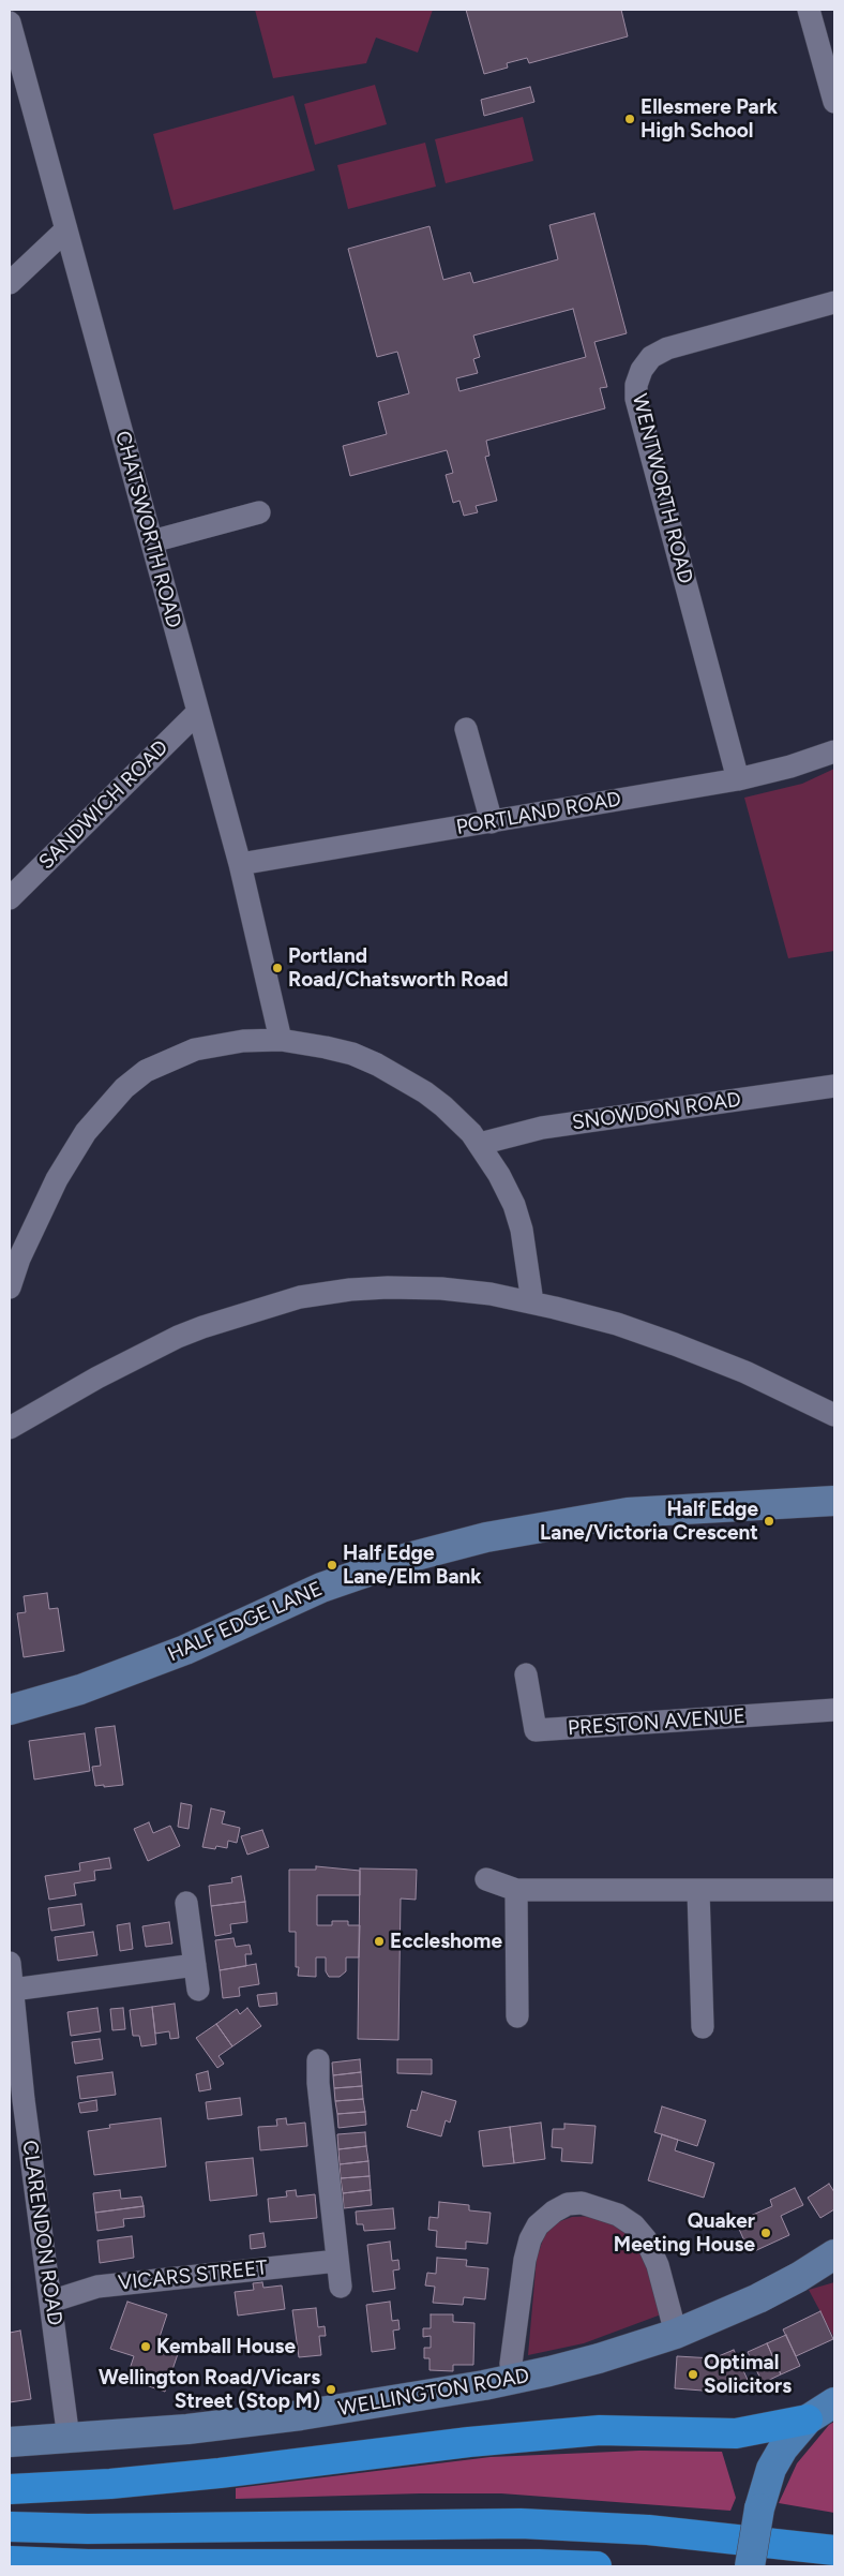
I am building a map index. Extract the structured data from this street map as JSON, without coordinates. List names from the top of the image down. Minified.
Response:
{"streets":{"street":["WENTWORTH ROAD","CHATSWORTH ROAD","SANDWICH ROAD","PORTLAND ROAD","SNOWDON ROAD","HALF EDGE LANE","PRESTON AVENUE","CLARENDON ROAD","VICARS STREET","WELLINGTON ROAD"]},"crossings":[["WENTWORTH ROAD","PORTLAND ROAD"],["CHATSWORTH ROAD","SANDWICH ROAD"],["CHATSWORTH ROAD","PORTLAND ROAD"],["CLARENDON ROAD","VICARS STREET"],["CLARENDON ROAD","WELLINGTON ROAD"]],"places":["Ellesmere Park High School","Portland Road/Chatsworth Road","Half Edge Lane/Victoria Crescent","Half Edge Lane/Elm Bank","Eccleshome","Quaker Meeting House","Kemball House","Optimal Solicitors","Wellington Road/Vicars Street (Stop M)"]}
